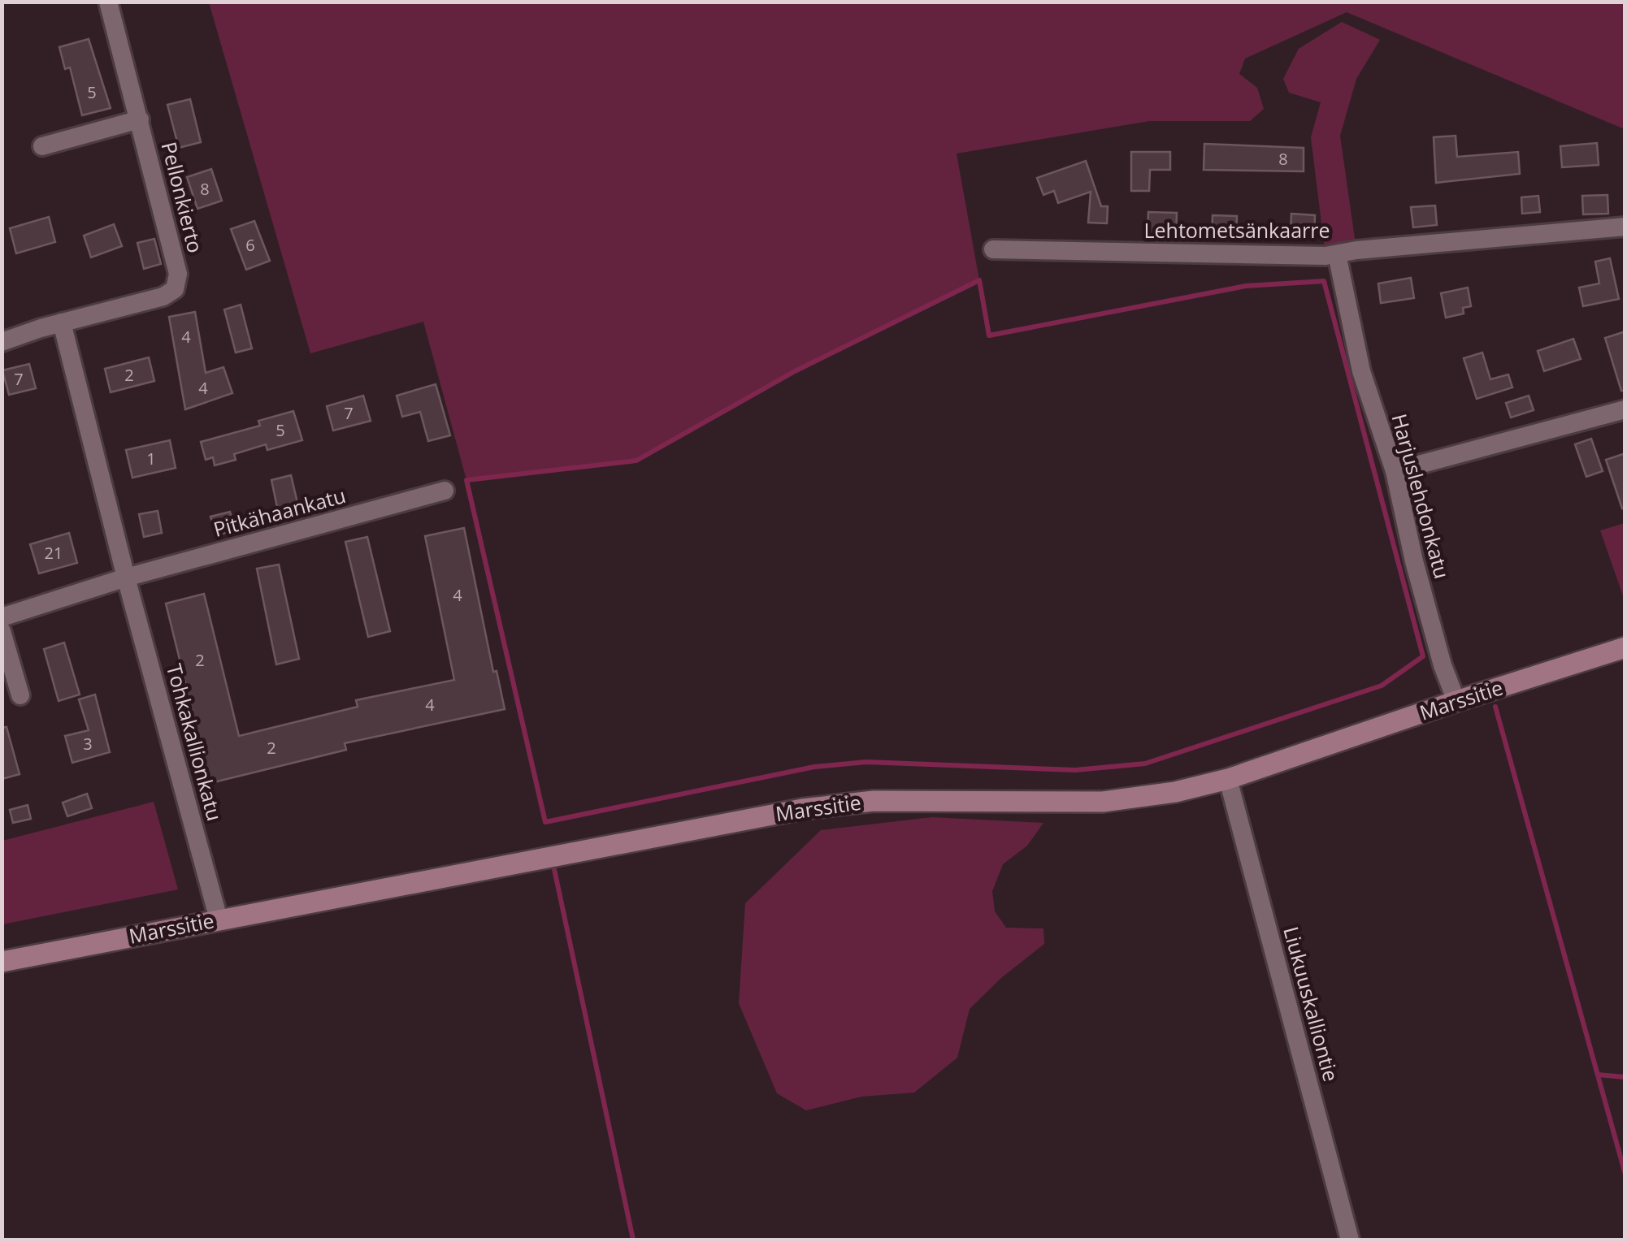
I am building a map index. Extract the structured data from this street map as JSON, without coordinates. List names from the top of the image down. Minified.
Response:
{"streets":{"main road":["Marssitie"],"street":["Pellonkierto","Lehtometsänkaarre","Harjuslehdonkatu","Pitkähaankatu","Tohkakallionkatu","Liukuuskalliontie"]},"crossings":[["Pellonkierto","Tohkakallionkatu"],["Lehtometsänkaarre","Harjuslehdonkatu"],["Harjuslehdonkatu","Marssitie"],["Pitkähaankatu","Tohkakallionkatu"],["Marssitie","Tohkakallionkatu"],["Marssitie","Liukuuskalliontie"]],"house_numbers":["5","8","8","6","4","2","7","4","7","5","1","21","4","2","4","3","2"]}
